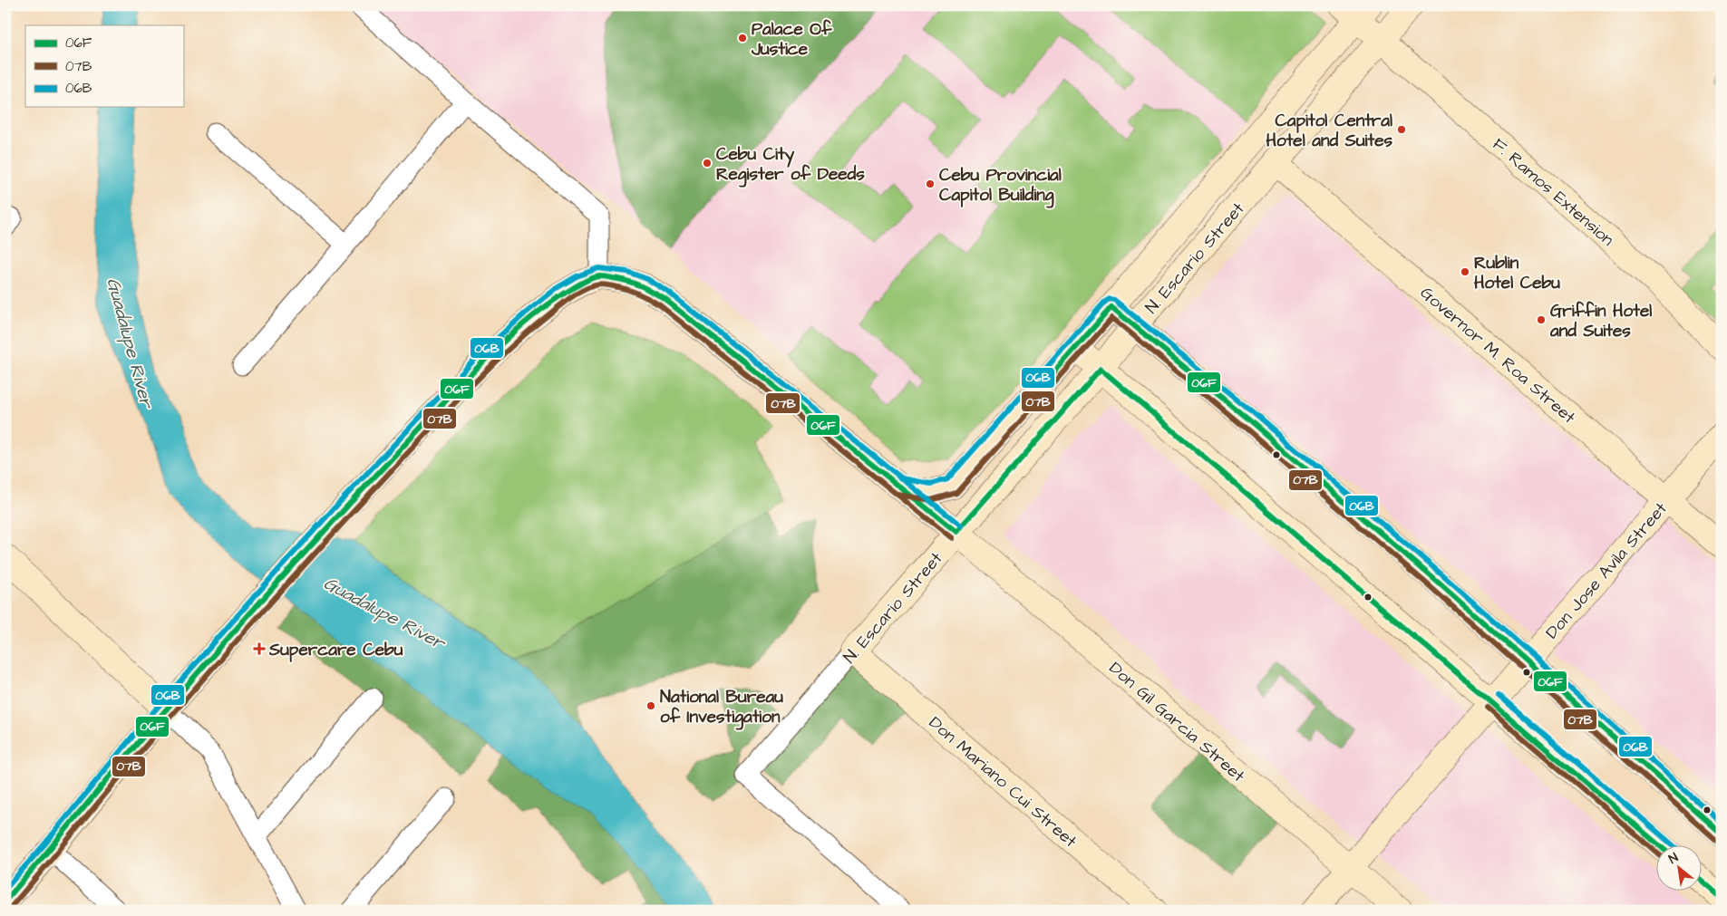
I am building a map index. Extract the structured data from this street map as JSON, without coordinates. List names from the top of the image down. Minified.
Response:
{"streets":{"main road":["F. Ramos Extension","N. Escario Street","Governor M. Roa Street","Don Jose Avila Street","Don Gil Garcia Street","Don Mariano Cui Street"]},"crossings":[["F. Ramos Extension","N. Escario Street"],["N. Escario Street","Governor M. Roa Street"],["N. Escario Street","Don Gil Garcia Street"],["N. Escario Street","Don Mariano Cui Street"],["Governor M. Roa Street","Don Jose Avila Street"],["Don Jose Avila Street","Don Gil Garcia Street"]],"water":["Guadalupe River"],"places":{"other":["Palace Of Justice","Capitol Central Hotel and Suites","Cebu City Register of Deeds","Cebu Provincial Capitol Building","Rublin Hotel Cebu","Griffin Hotel and Suites","National Bureau of Investigation"],"health":["Supercare Cebu"]},"lines":["transit line 06B","transit line 06F","transit line 07B"],"legend":["06F","07B","06B"],"north":"top left"}
